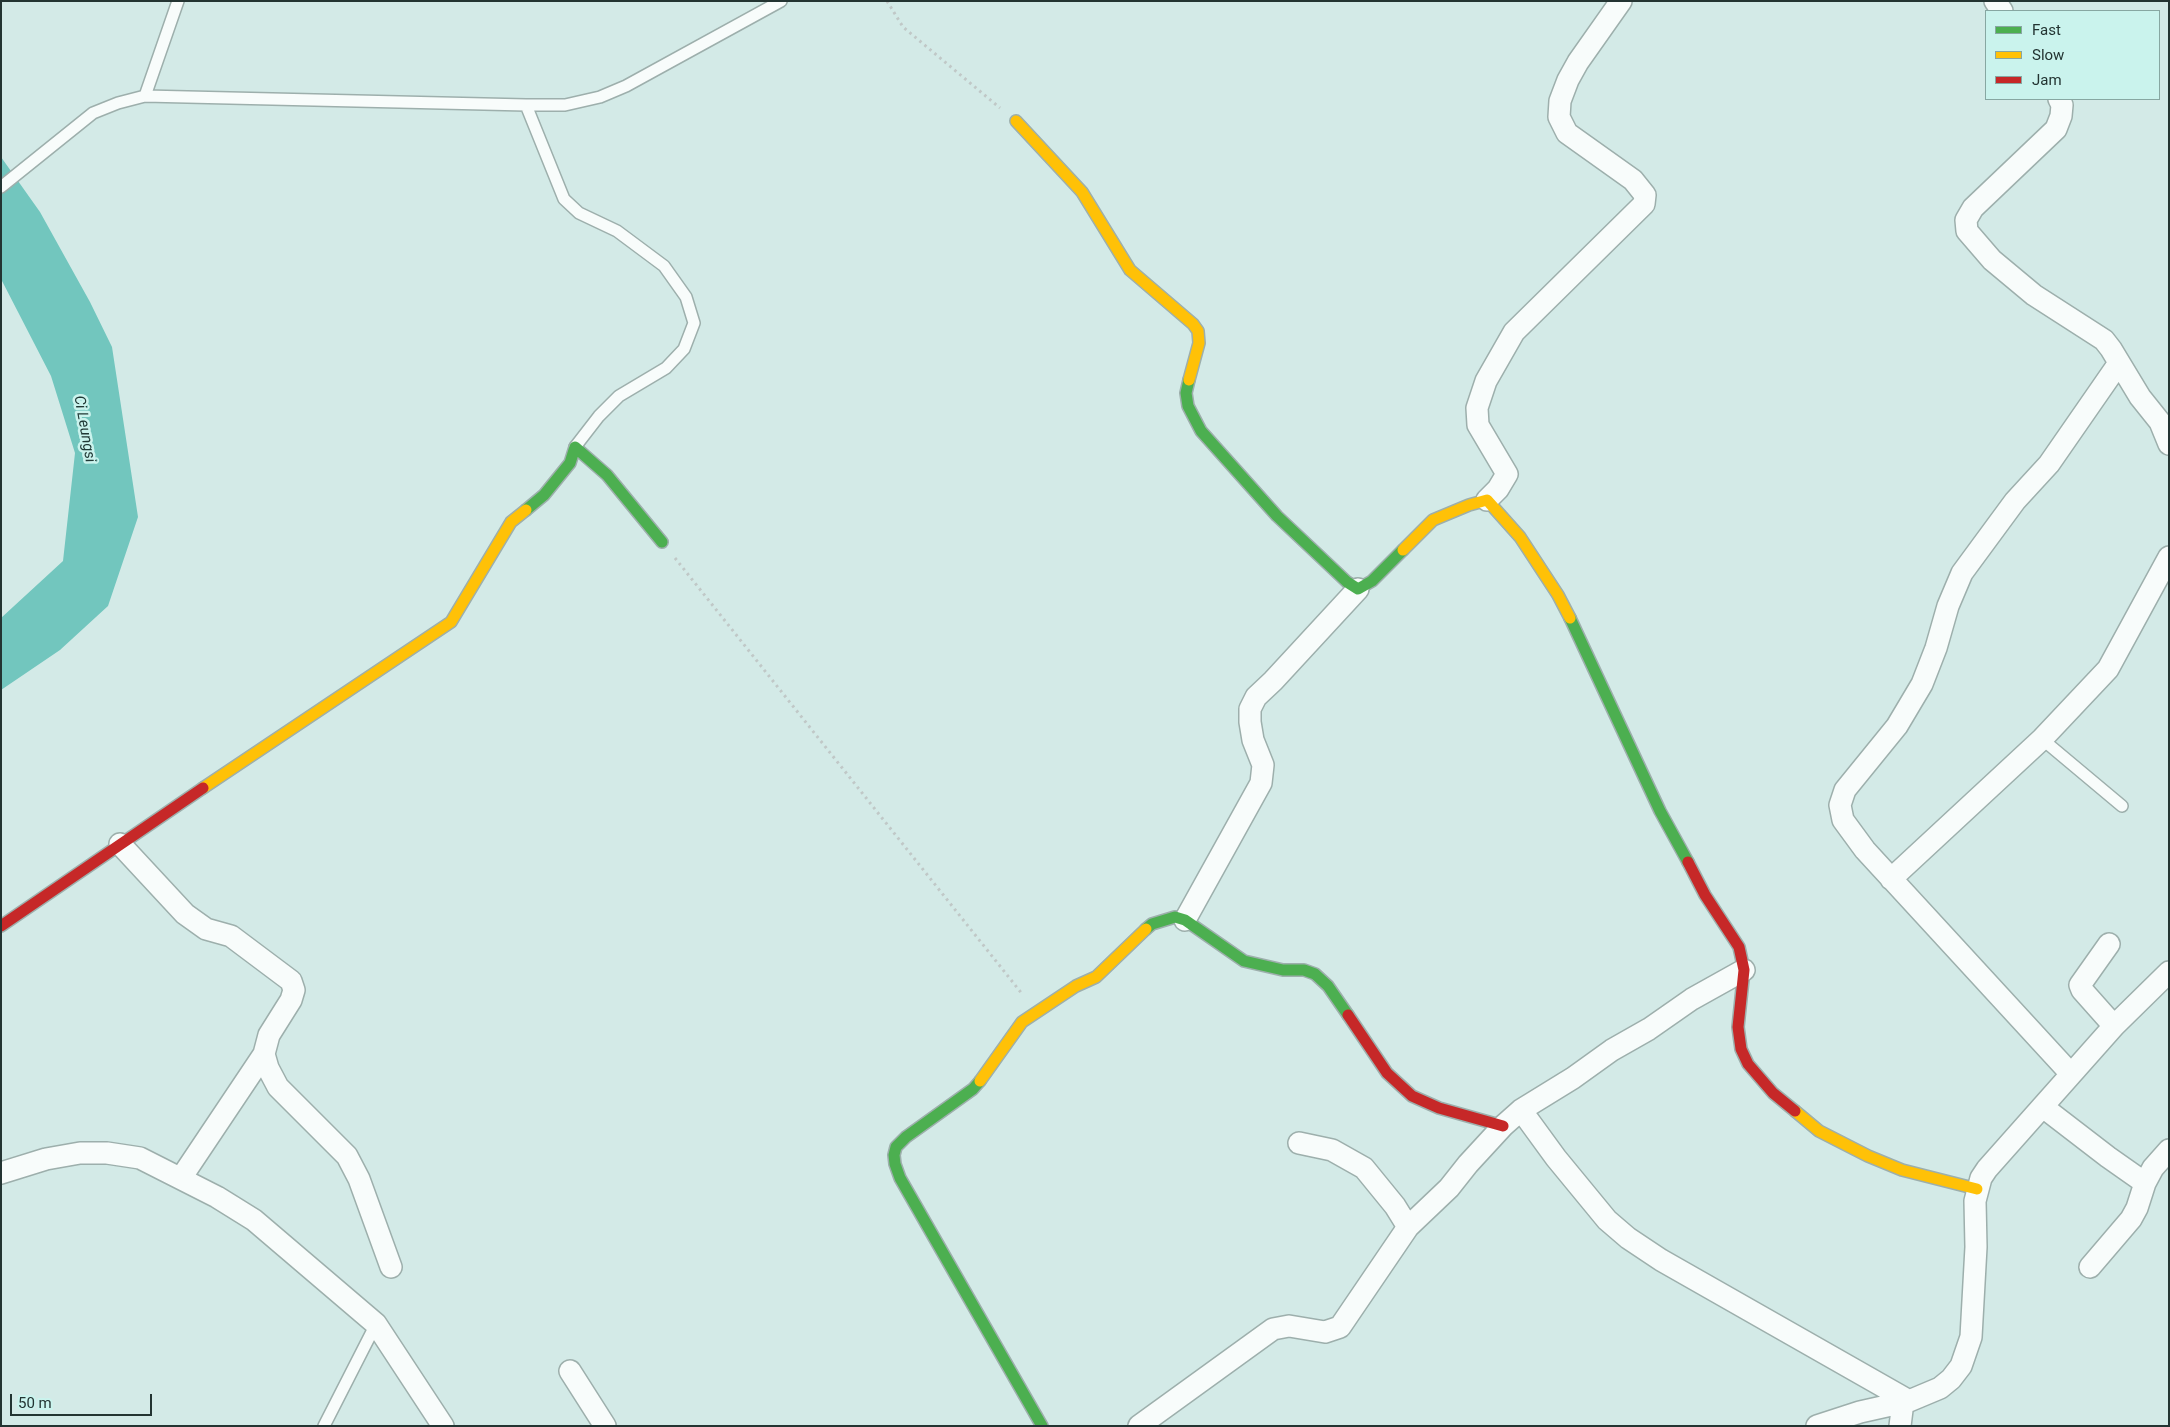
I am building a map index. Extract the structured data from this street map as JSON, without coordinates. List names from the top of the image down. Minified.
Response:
{"water":["Ci Leungsi"],"legend":["Fast","Slow","Jam"],"scale_bar":"50 m"}
